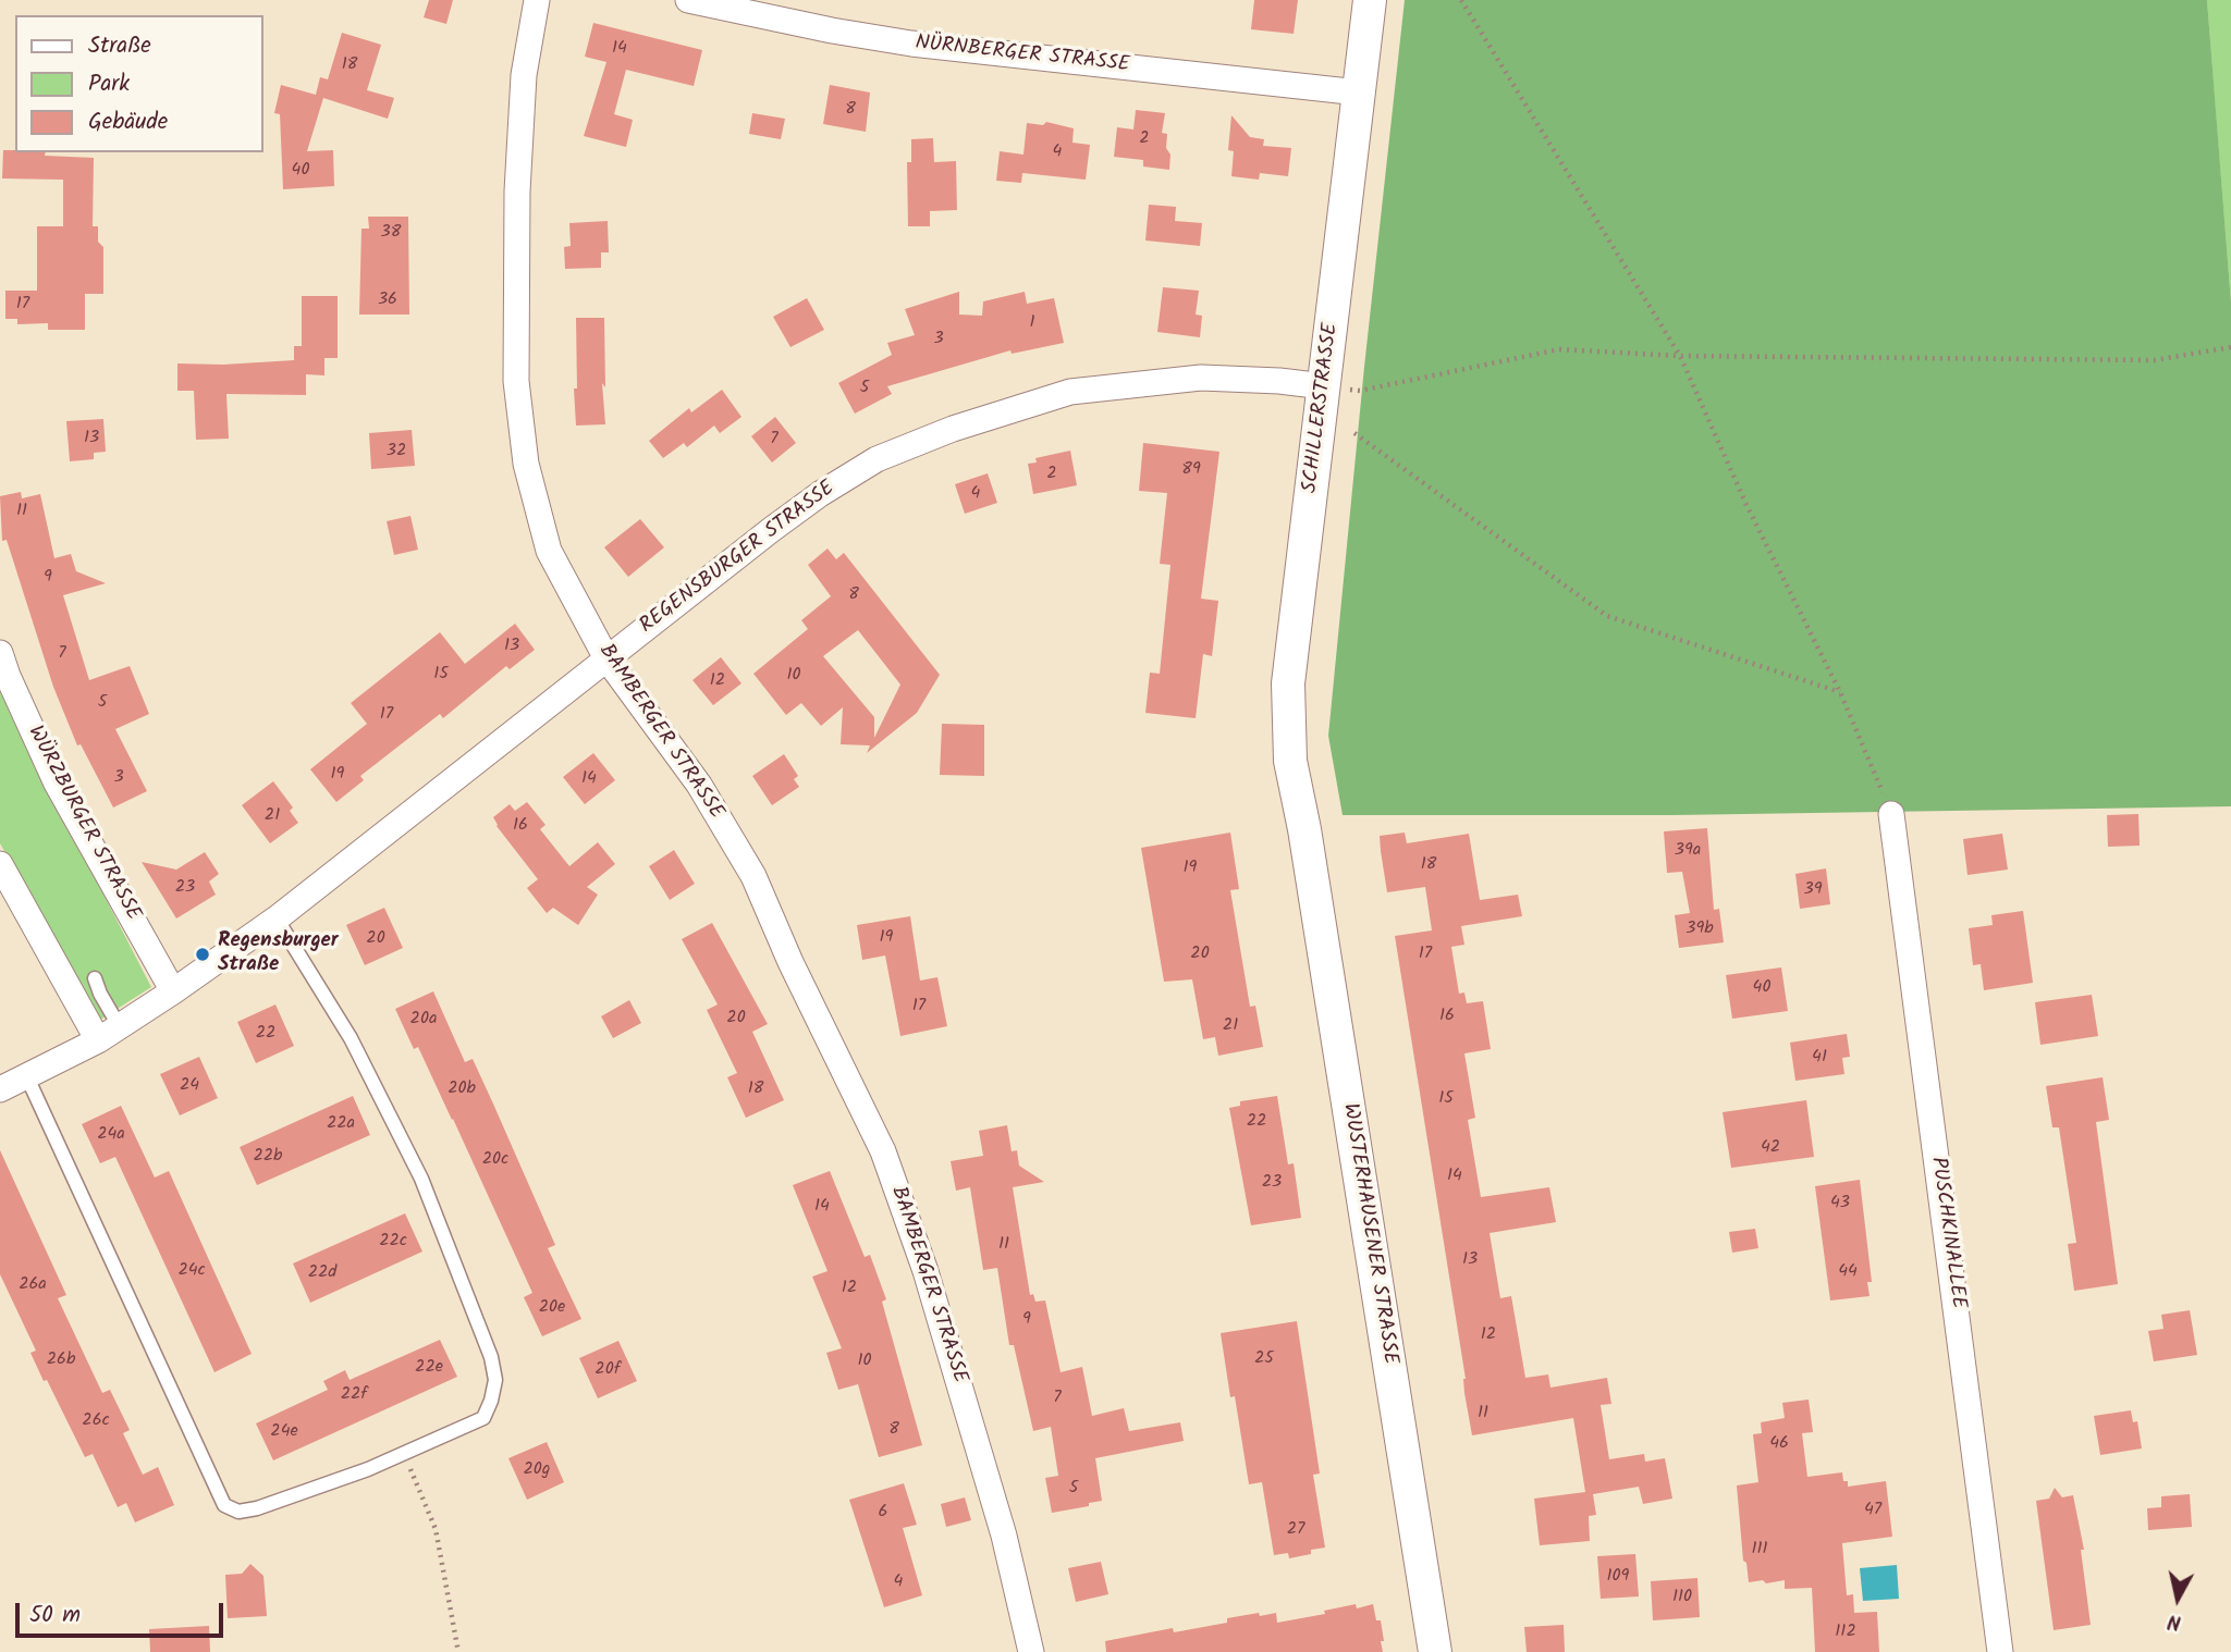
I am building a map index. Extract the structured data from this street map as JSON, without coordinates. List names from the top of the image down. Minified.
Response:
{"streets":{"street":["NÜRNBERGER STRASSE","SCHILLERSTRASSE","REGENSBURGER STRASSE","BAMBERGER STRASSE","WÜRZBURGER STRASSE","PUSCHKINALLEE","WUSTERHAUSENER STRASSE"]},"crossings":[["NÜRNBERGER STRASSE","SCHILLERSTRASSE"],["SCHILLERSTRASSE","REGENSBURGER STRASSE"],["SCHILLERSTRASSE","WUSTERHAUSENER STRASSE"],["REGENSBURGER STRASSE","BAMBERGER STRASSE"],["REGENSBURGER STRASSE","WÜRZBURGER STRASSE"]],"places":["Regensburger Straße"],"house_numbers":["14","18","8","2","4","40","38","36","17","1","3","5","13","7","32","89","2","4","11","9","8","13","7","15","10","12","5","17","19","3","14","21","16","39a","18","19","23","39","39b","19","20","20","17","40","17","16","20","20a","21","22","41","24","20b","18","15","22","22a","24a","42","22b","20c","14","23","43","14","22c","11","13","24c","44","22d","26a","12","20e","9","12","25","26b","10","22e","20f","22f","7","11","26c","8","24e","46","20g","5","47","6","27","111","109","4","110","112"],"legend":["Straße","Park","Gebäude"],"scale_bar":"50 m","north":"bottom"}
